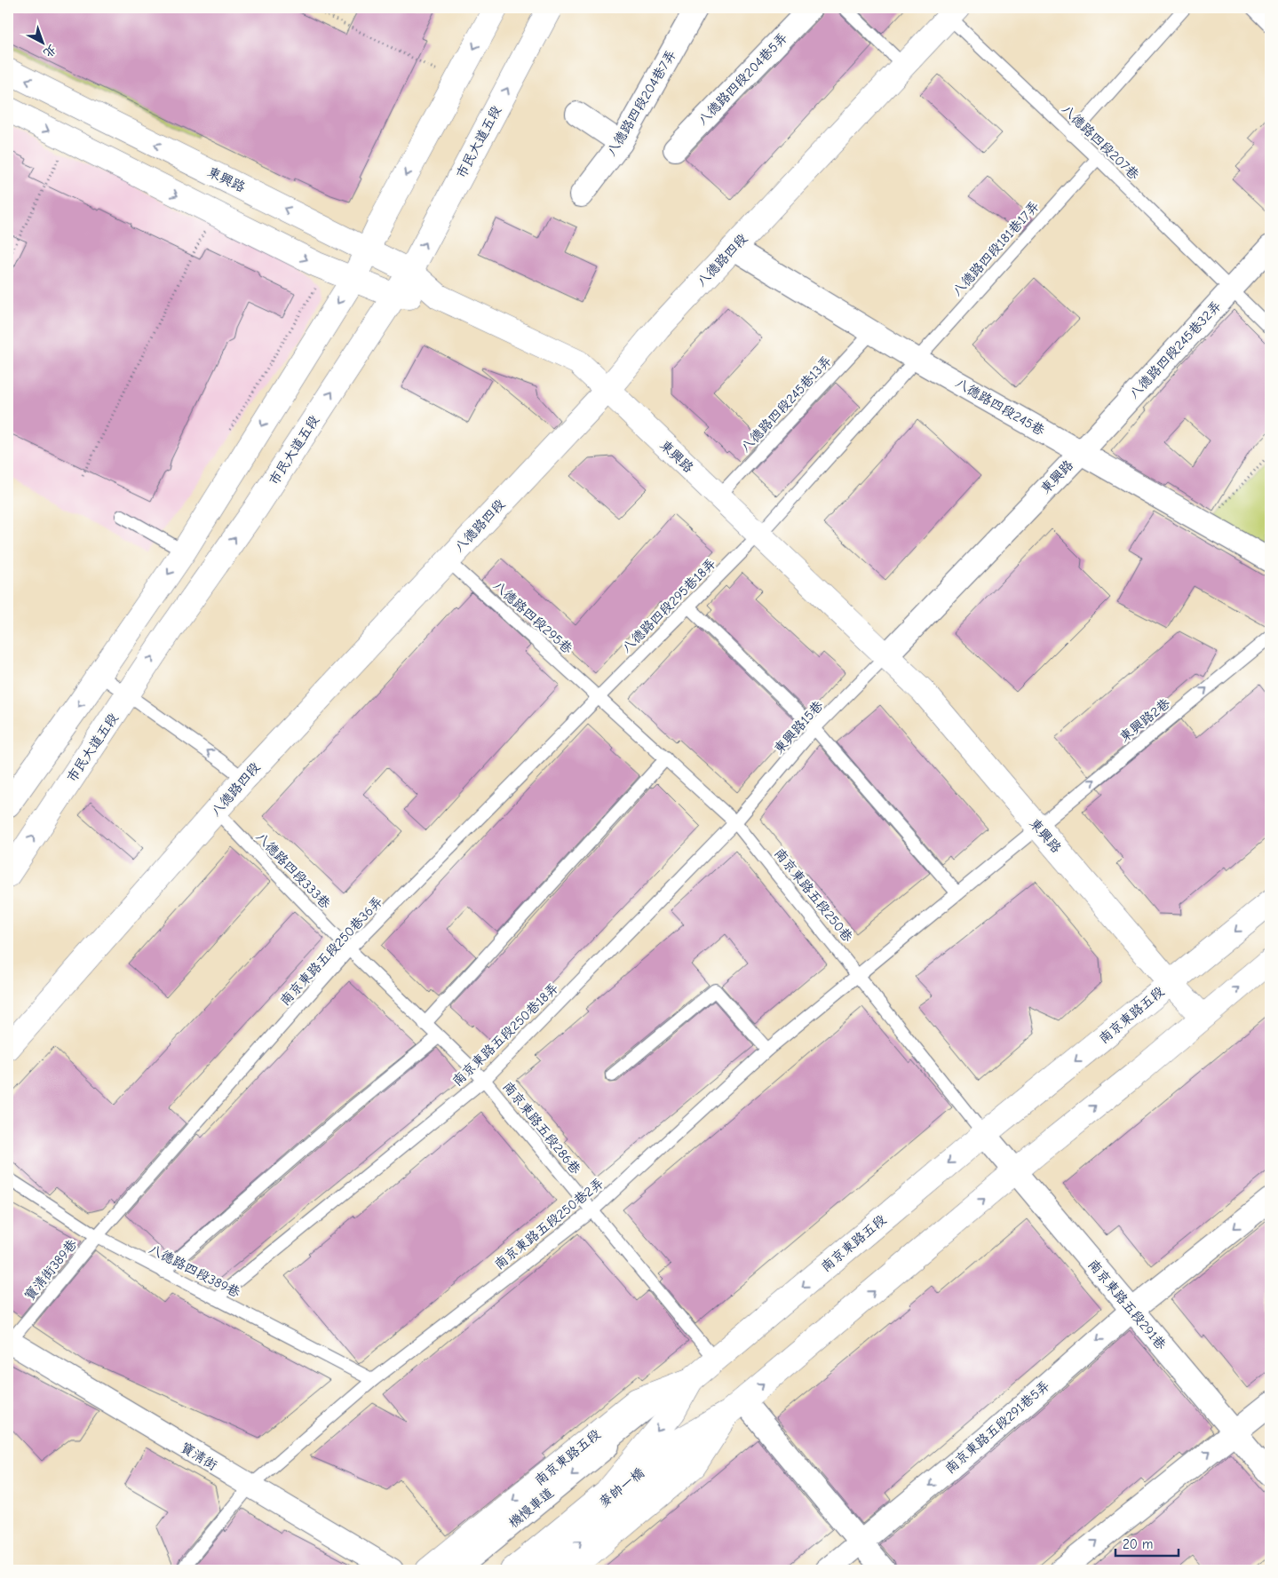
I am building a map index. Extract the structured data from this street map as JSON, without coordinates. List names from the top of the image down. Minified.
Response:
{"streets":{"street":["八德路四段204巷5弄","八德路四段204巷7弄","市民大道五段","東興路","八德路四段","八德路四段245巷32弄","八德路四段245巷","南京東路五段","南京東路五段291巷","南京東路五段291巷5弄","寶清街","麥帥一橋","機慢車道"],"lane":["八德路四段207巷","八德路四段181巷17弄","八德路四段245巷13弄","八德路四段295巷18弄","八德路四段295巷","東興路2巷","東興路15巷","八德路四段333巷","南京東路五段250巷","南京東路五段250巷36弄","南京東路五段250巷18弄","南京東路五段286巷","南京東路五段250巷2弄","寶清街389巷","八德路四段389巷"]},"crossings":[["市民大道五段","東興路"],["八德路四段207巷","八德路四段181巷17弄"],["八德路四段207巷","八德路四段"],["八德路四段207巷","八德路四段245巷32弄"],["東興路","八德路四段181巷17弄"],["東興路","八德路四段"],["東興路","八德路四段245巷32弄"],["東興路","八德路四段245巷13弄"],["東興路","八德路四段245巷"],["東興路","八德路四段295巷18弄"],["東興路","東興路2巷"],["東興路","東興路15巷"],["東興路","南京東路五段"],["八德路四段181巷17弄","八德路四段245巷"],["八德路四段181巷17弄","八德路四段295巷18弄"],["八德路四段","八德路四段245巷"],["八德路四段","八德路四段295巷"],["八德路四段","八德路四段333巷"],["八德路四段245巷32弄","八德路四段245巷"],["八德路四段245巷13弄","八德路四段245巷"],["八德路四段295巷18弄","八德路四段295巷"],["八德路四段295巷18弄","南京東路五段250巷"],["八德路四段295巷18弄","南京東路五段250巷36弄"],["八德路四段295巷","南京東路五段250巷"],["八德路四段295巷","南京東路五段250巷36弄"],["東興路2巷","南京東路五段250巷2弄"],["東興路15巷","南京東路五段250巷"],["東興路15巷","南京東路五段250巷18弄"],["八德路四段333巷","南京東路五段250巷36弄"],["八德路四段333巷","南京東路五段286巷"],["南京東路五段250巷","南京東路五段250巷36弄"],["南京東路五段250巷","南京東路五段"],["南京東路五段250巷","南京東路五段250巷18弄"],["南京東路五段250巷","南京東路五段250巷2弄"],["南京東路五段250巷","南京東路五段291巷"],["南京東路五段250巷36弄","南京東路五段286巷"],["南京東路五段250巷36弄","寶清街389巷"],["南京東路五段250巷36弄","八德路四段389巷"],["南京東路五段","南京東路五段286巷"],["南京東路五段","南京東路五段291巷"],["南京東路五段","麥帥一橋"],["南京東路五段","機慢車道"],["南京東路五段250巷18弄","南京東路五段286巷"],["南京東路五段250巷18弄","八德路四段389巷"],["南京東路五段286巷","南京東路五段250巷2弄"],["南京東路五段250巷2弄","八德路四段389巷"],["南京東路五段250巷2弄","寶清街"],["寶清街389巷","八德路四段389巷"],["寶清街389巷","寶清街"],["南京東路五段291巷","南京東路五段291巷5弄"],["麥帥一橋","機慢車道"]],"one_way":["東興路2巷","機慢車道"],"scale_bar":"20 m","north":"bottom right"}
